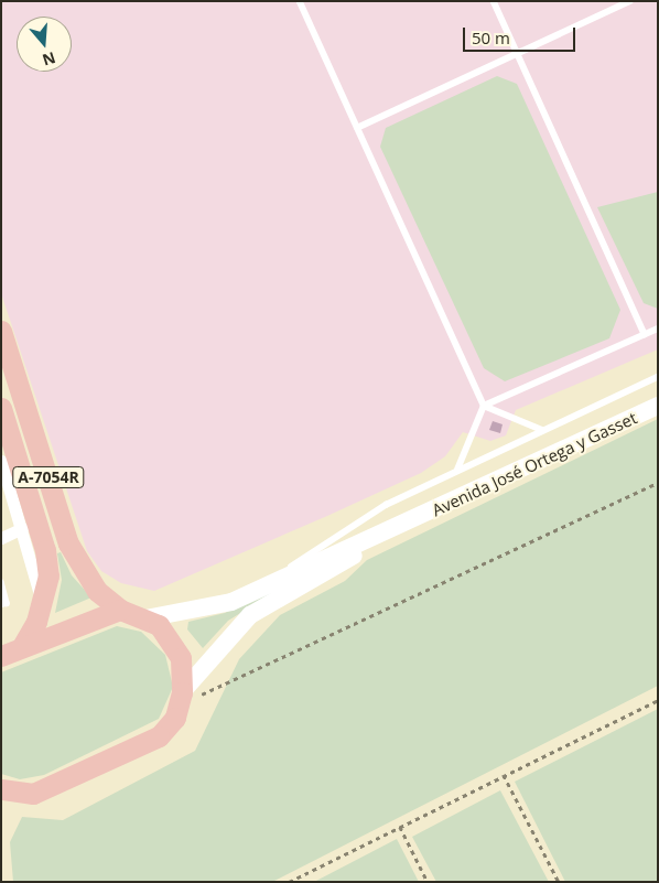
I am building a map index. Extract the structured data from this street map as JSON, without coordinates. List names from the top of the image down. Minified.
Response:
{"streets":{"main road":["Avenida José Ortega y Gasset","A-7054R"]},"scale_bar":"50 m","north":"bottom"}
